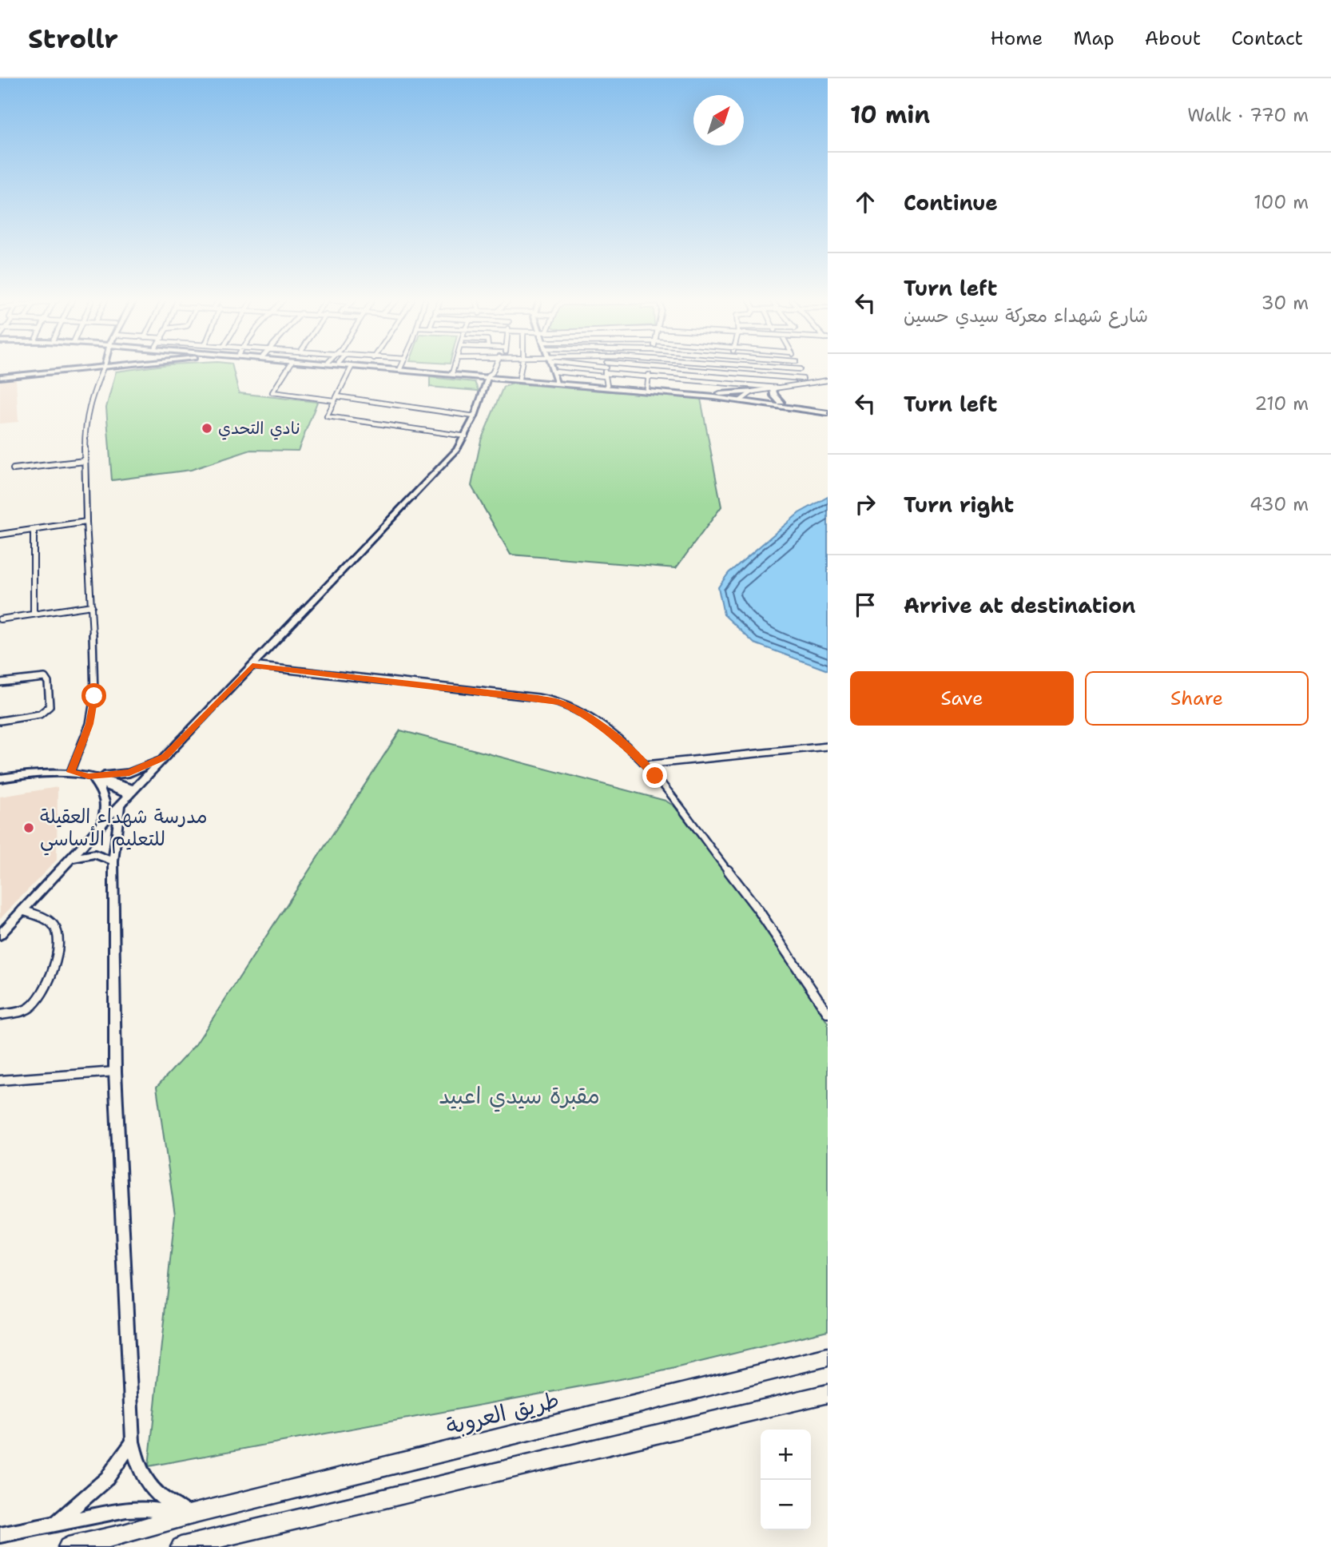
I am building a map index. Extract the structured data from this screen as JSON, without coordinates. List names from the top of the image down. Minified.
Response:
{"streets":{"highway":["طريق العروبة"]},"parks":["مقبرة سيدي اعبيد"],"places":["نادي التحدي","مدرسة شهداء العقيلة للتعليم الأساسي"],"north":"top right","page":{"header":"Strollr","nav":["Home","Map","About","Contact"],"heading":["10 min","Walk · 770 m"],"list":[["Continue","100 m"],["Turn left","شارع شهداء معركة سيدي حسين","30 m"],["Turn left","210 m"],["Turn right","430 m"],"Arrive at destination"],"buttons":["Save","Share"],"map_buttons":["+","−"]}}
